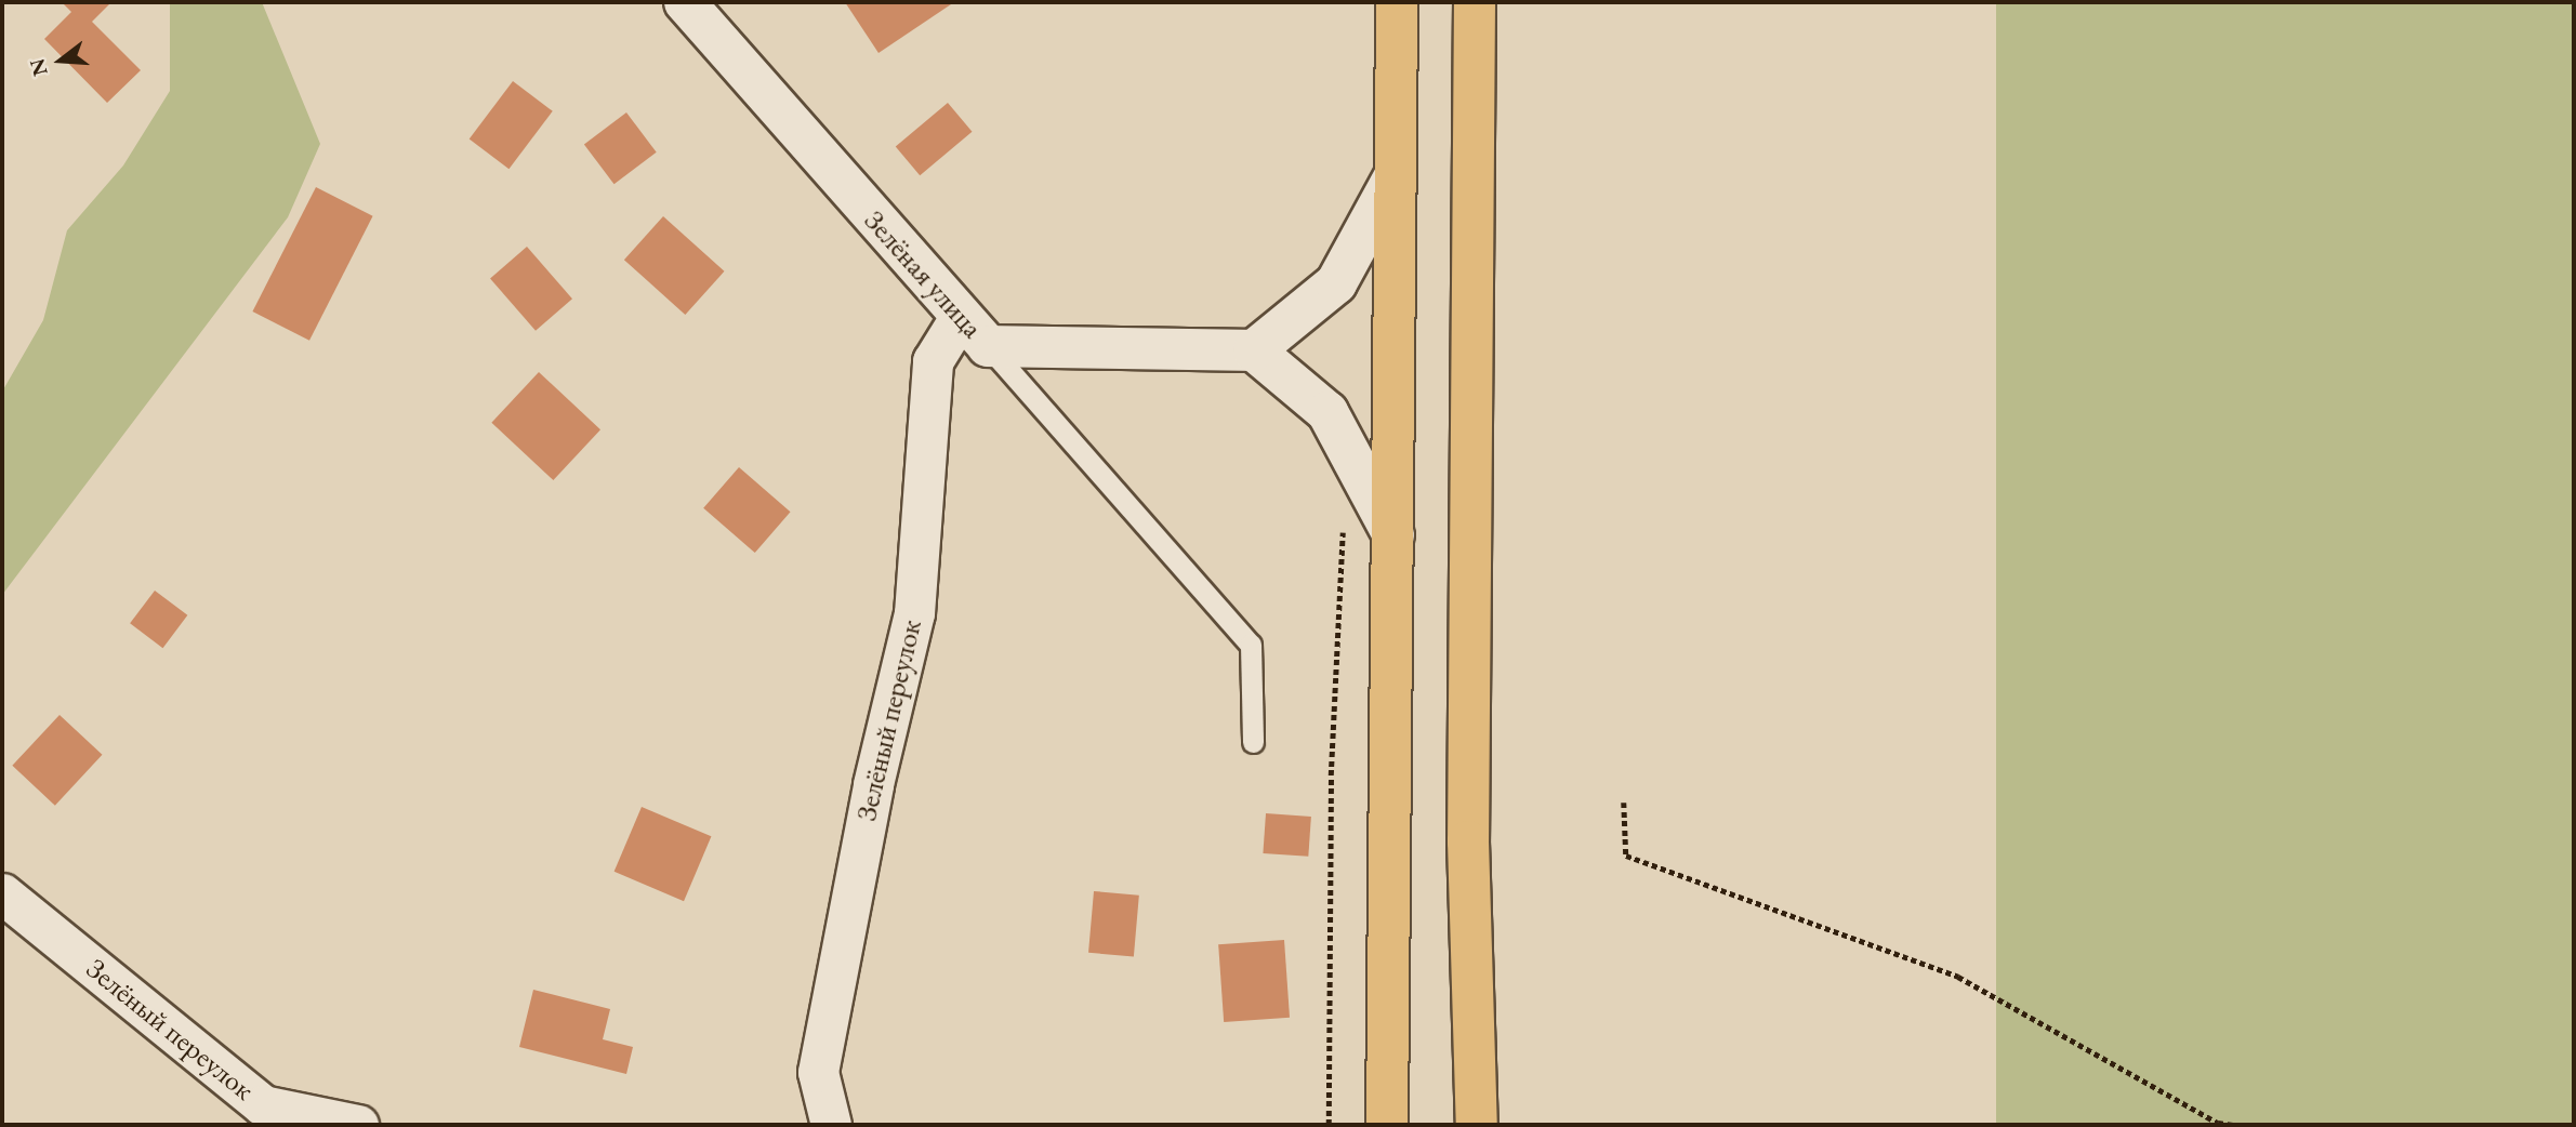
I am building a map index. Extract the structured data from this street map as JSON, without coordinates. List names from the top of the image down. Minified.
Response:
{"streets":{"street":["Зелёная улица","Зелёный переулок"]},"crossings":[["Зелёная улица","Зелёный переулок"]],"north":"left"}
